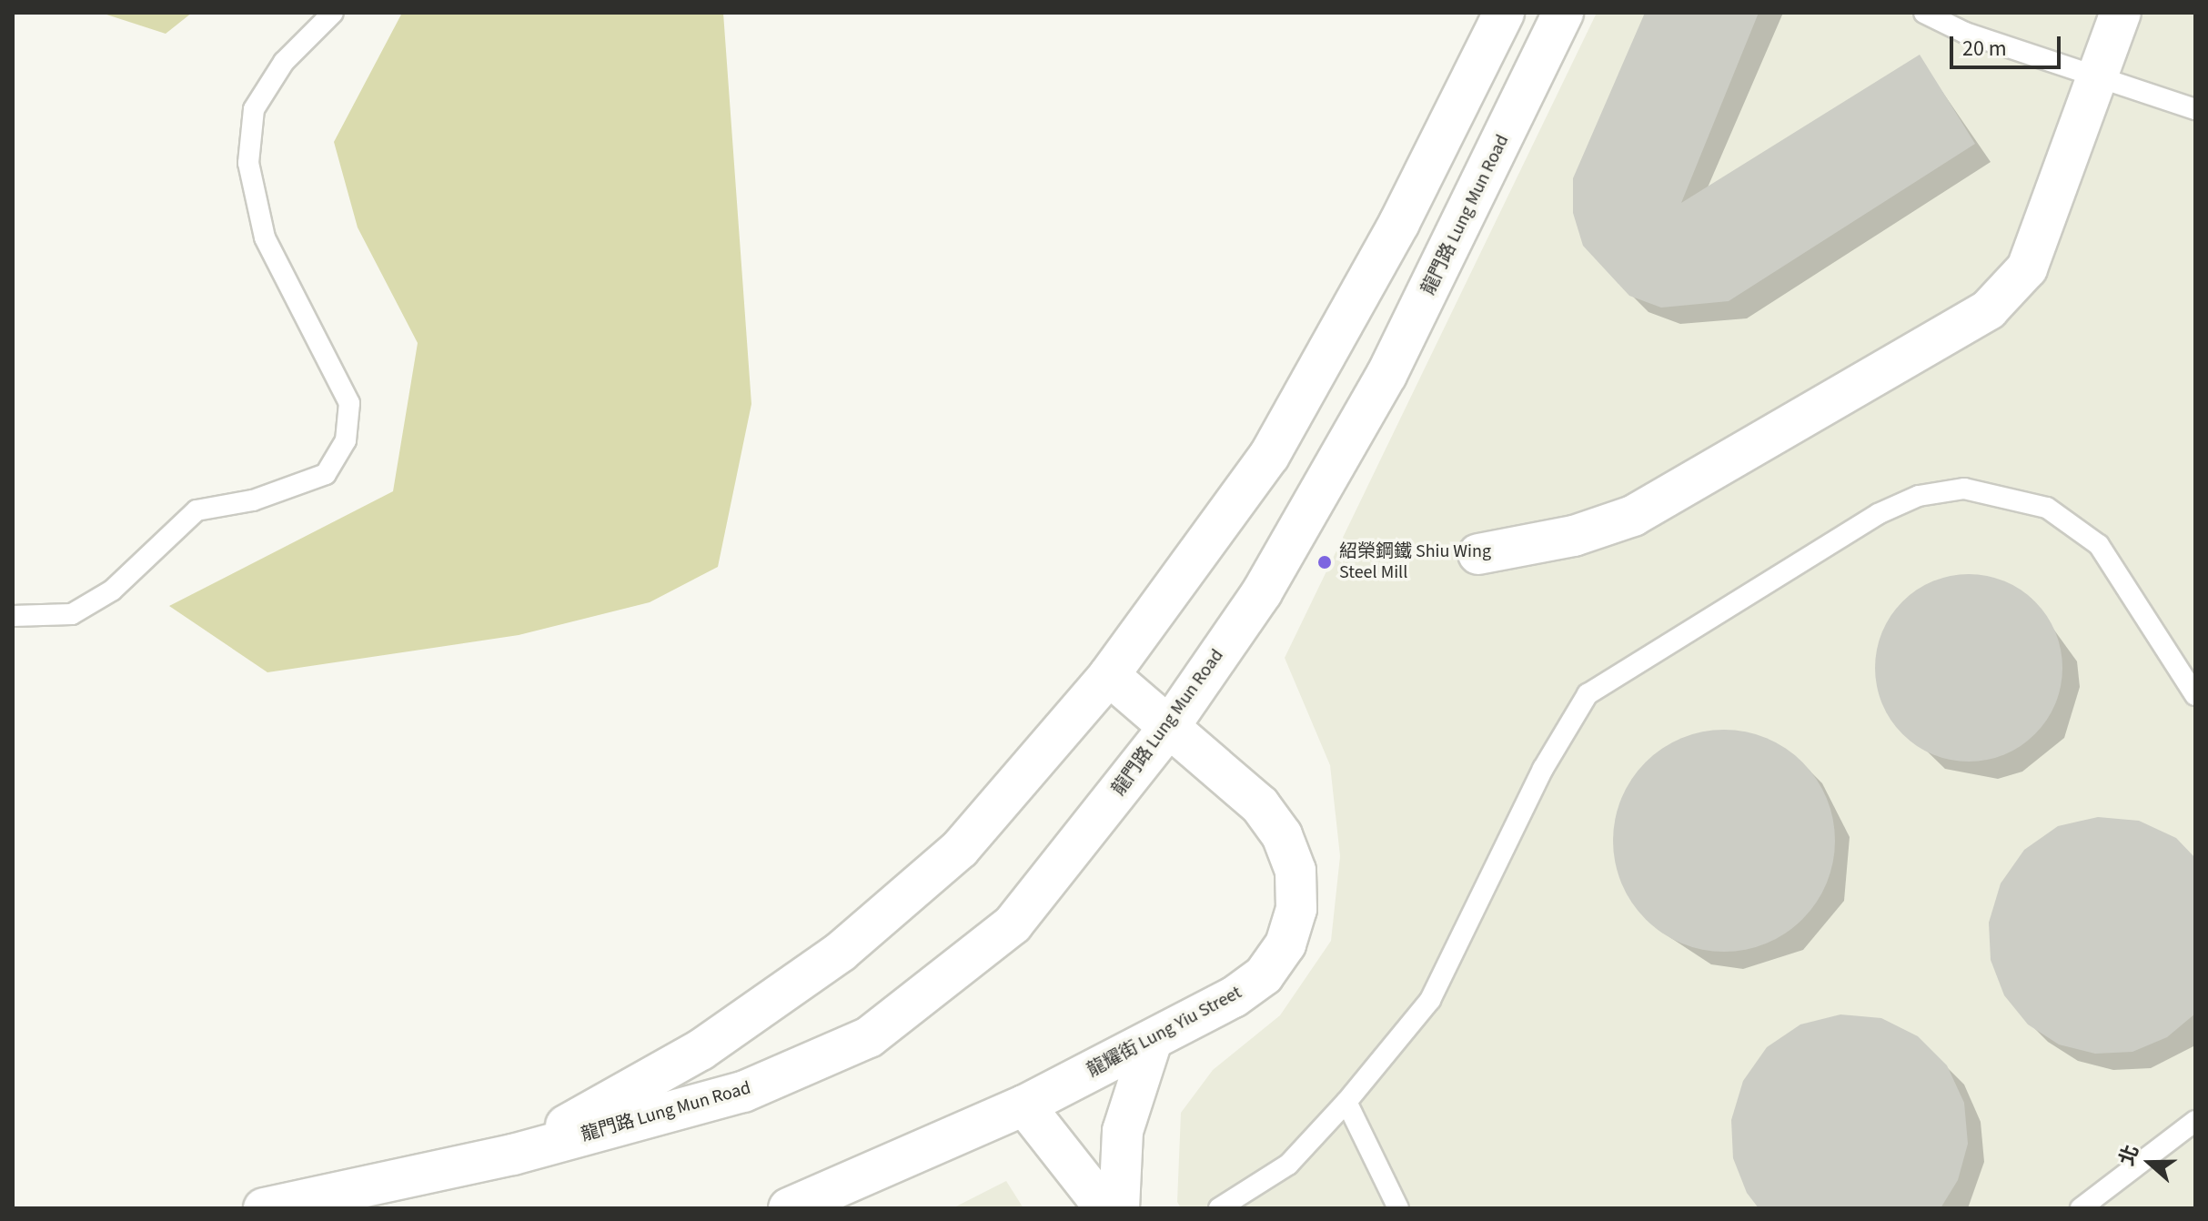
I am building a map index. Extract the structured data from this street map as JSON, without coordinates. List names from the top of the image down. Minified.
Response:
{"streets":{"street":["龍門路 Lung Mun Road","龍耀街 Lung Yiu Street"]},"crossings":[["龍門路 Lung Mun Road","龍耀街 Lung Yiu Street"]],"places":["紹榮鋼鐵 Shiu Wing Steel Mill"],"scale_bar":"20 m","north":"left"}
